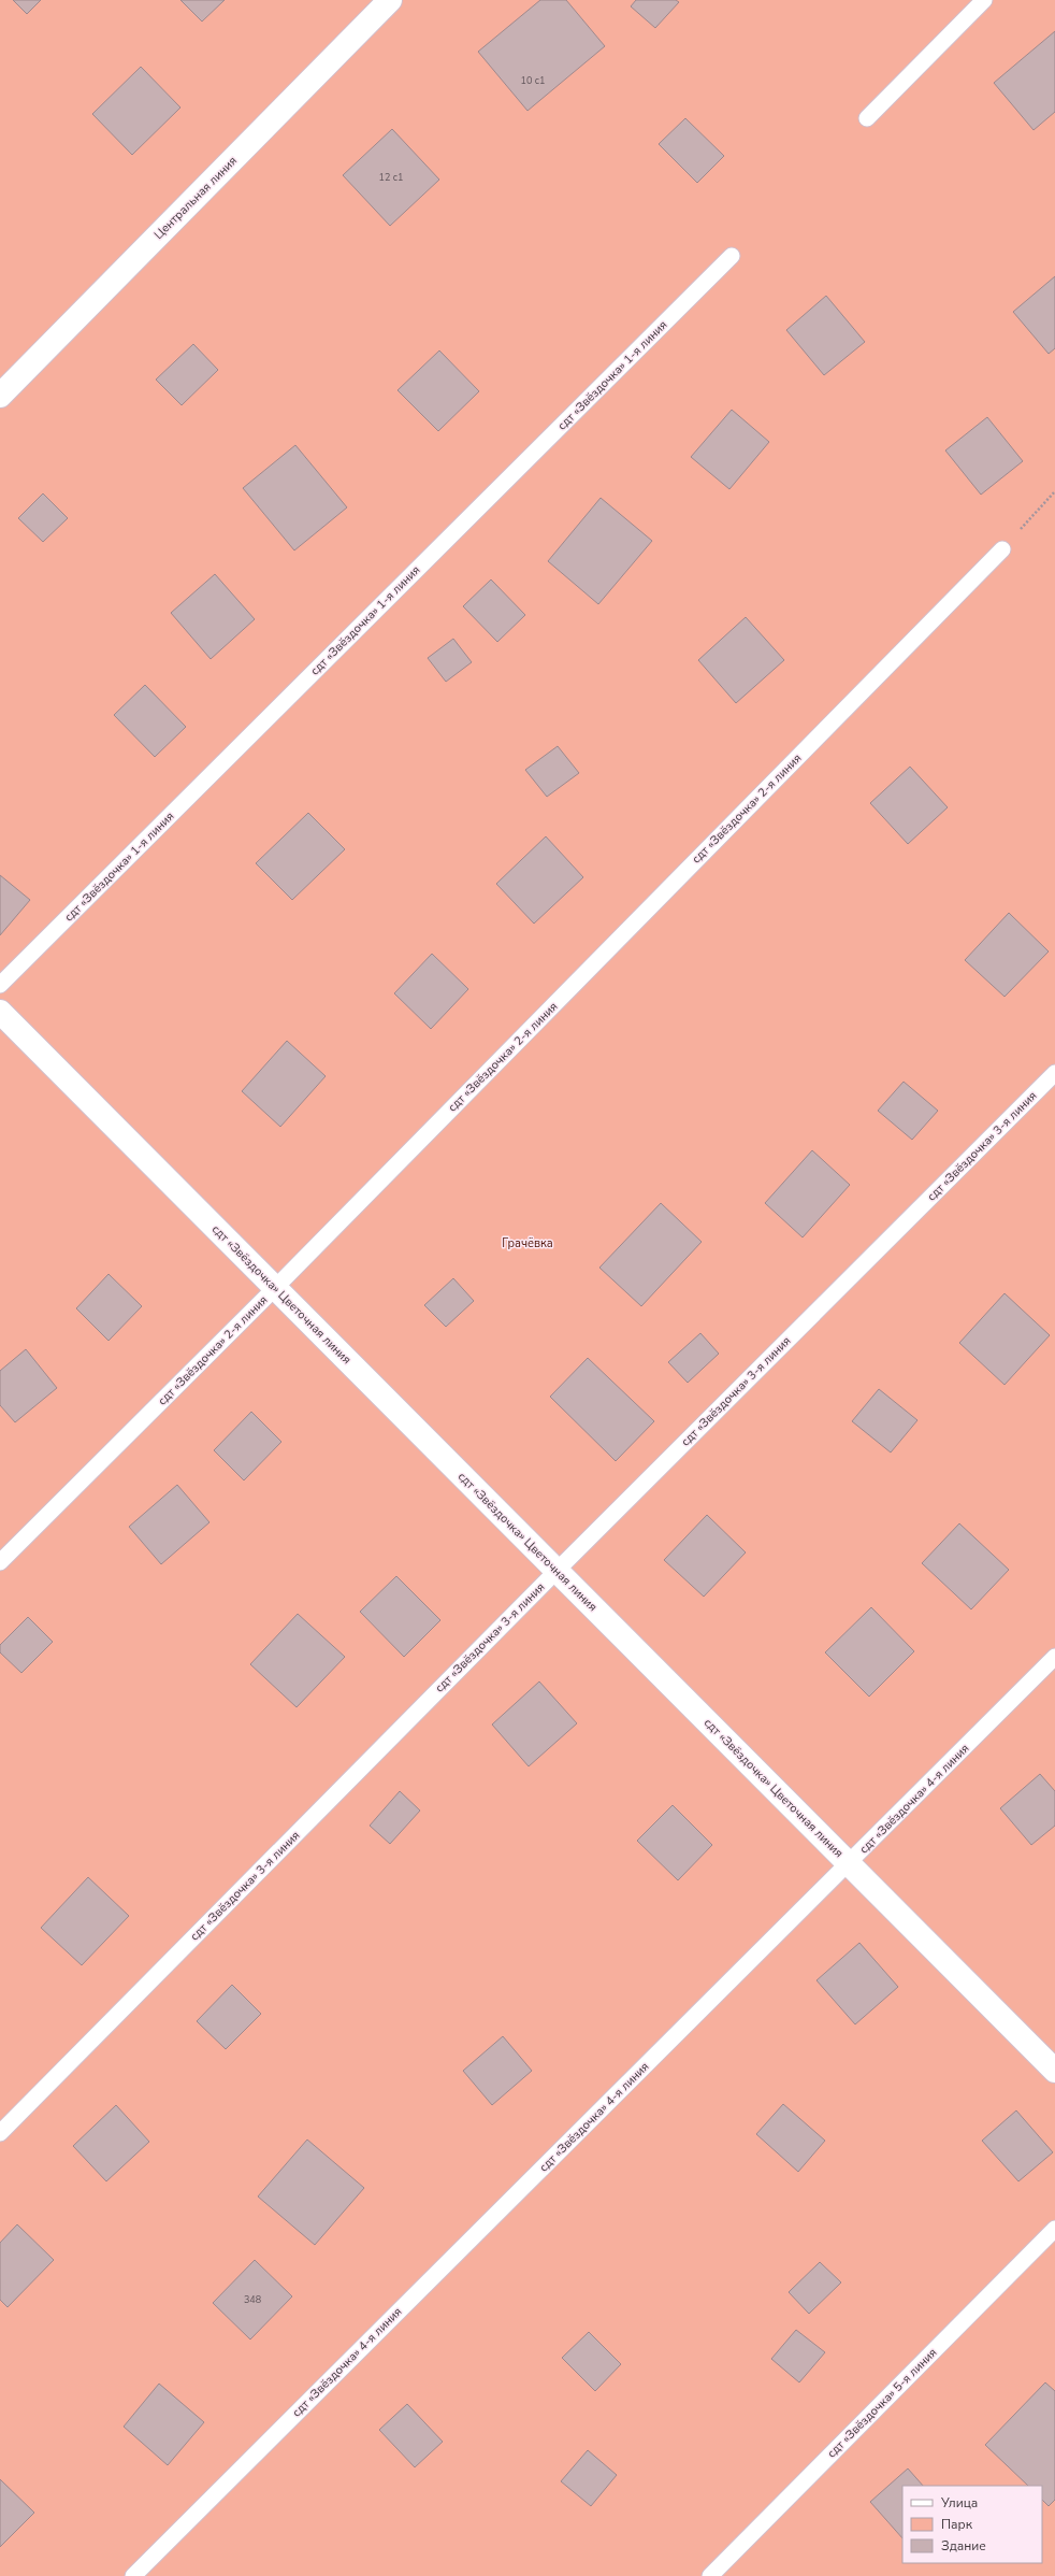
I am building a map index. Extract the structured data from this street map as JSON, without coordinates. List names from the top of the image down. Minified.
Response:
{"streets":{"street":["Центральная линия","сдт «Звёздочка» Цветочная линия"],"lane":["сдт «Звёздочка» 1-я линия","сдт «Звёздочка» 2-я линия","сдт «Звёздочка» 3-я линия","сдт «Звёздочка» 4-я линия","сдт «Звёздочка» 5-я линия"]},"crossings":[["сдт «Звёздочка» 2-я линия","сдт «Звёздочка» Цветочная линия"],["сдт «Звёздочка» 3-я линия","сдт «Звёздочка» Цветочная линия"],["сдт «Звёздочка» Цветочная линия","сдт «Звёздочка» 4-я линия"]],"parks":["Грачёвка"],"house_numbers":["10 с1","12 с1","348"],"legend":["Улица","Парк","Здание"]}
